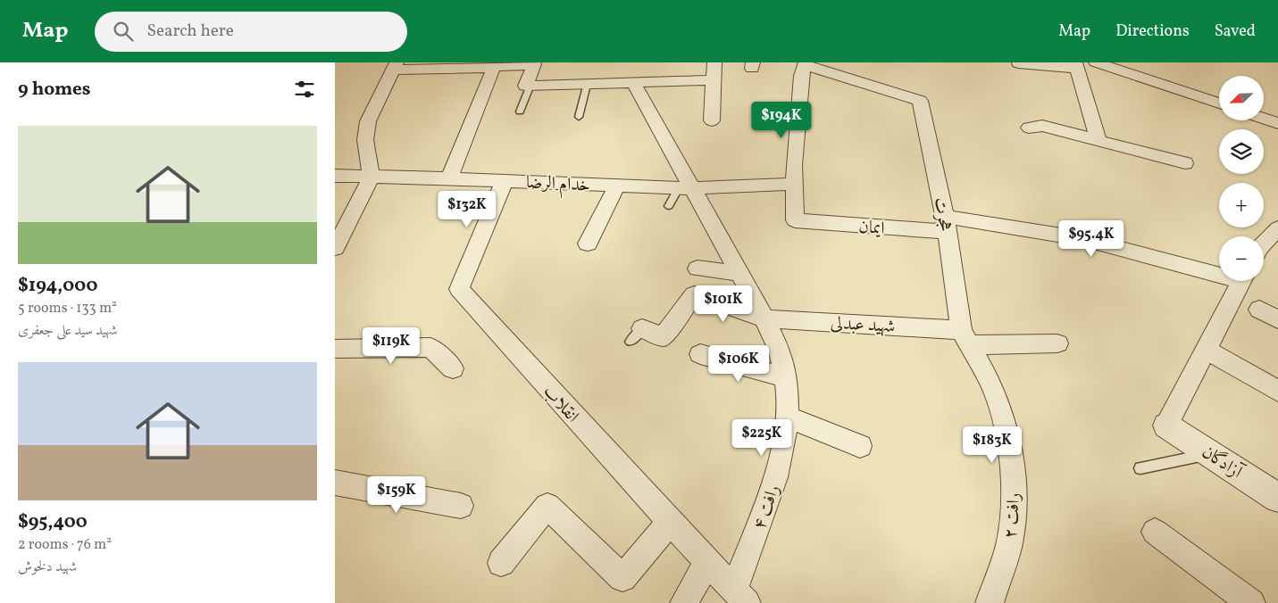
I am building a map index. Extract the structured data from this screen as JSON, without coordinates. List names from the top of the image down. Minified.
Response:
{"streets":{"street":["خدام الرضا","هجرت","ایمان","شهید عبدلی","انقلاب","آزادگان","رافت ۴","رافت ۲"]},"crossings":[["خدام الرضا","انقلاب"],["خدام الرضا","رافت ۴"],["هجرت","ایمان"],["هجرت","شهید عبدلی"],["هجرت","رافت ۲"],["شهید عبدلی","رافت ۴"],["شهید عبدلی","رافت ۲"],["انقلاب","رافت ۴"]],"north":"bottom left","page":{"header":"Map","search":"Search here","nav":["Map","Directions","Saved"],"heading":"9 homes","map_buttons":["+","−"],"price":["$194K","$132K","$95.4K","$101K","$119K","$106K","$225K","$183K","$159K"],"list":[{"name":"$194,000","note":"5 rooms · 133 m² · شهید سید علی جعفری"},{"name":"$95,400","note":"2 rooms · 76 m² · شهید دلخوش"}]}}
